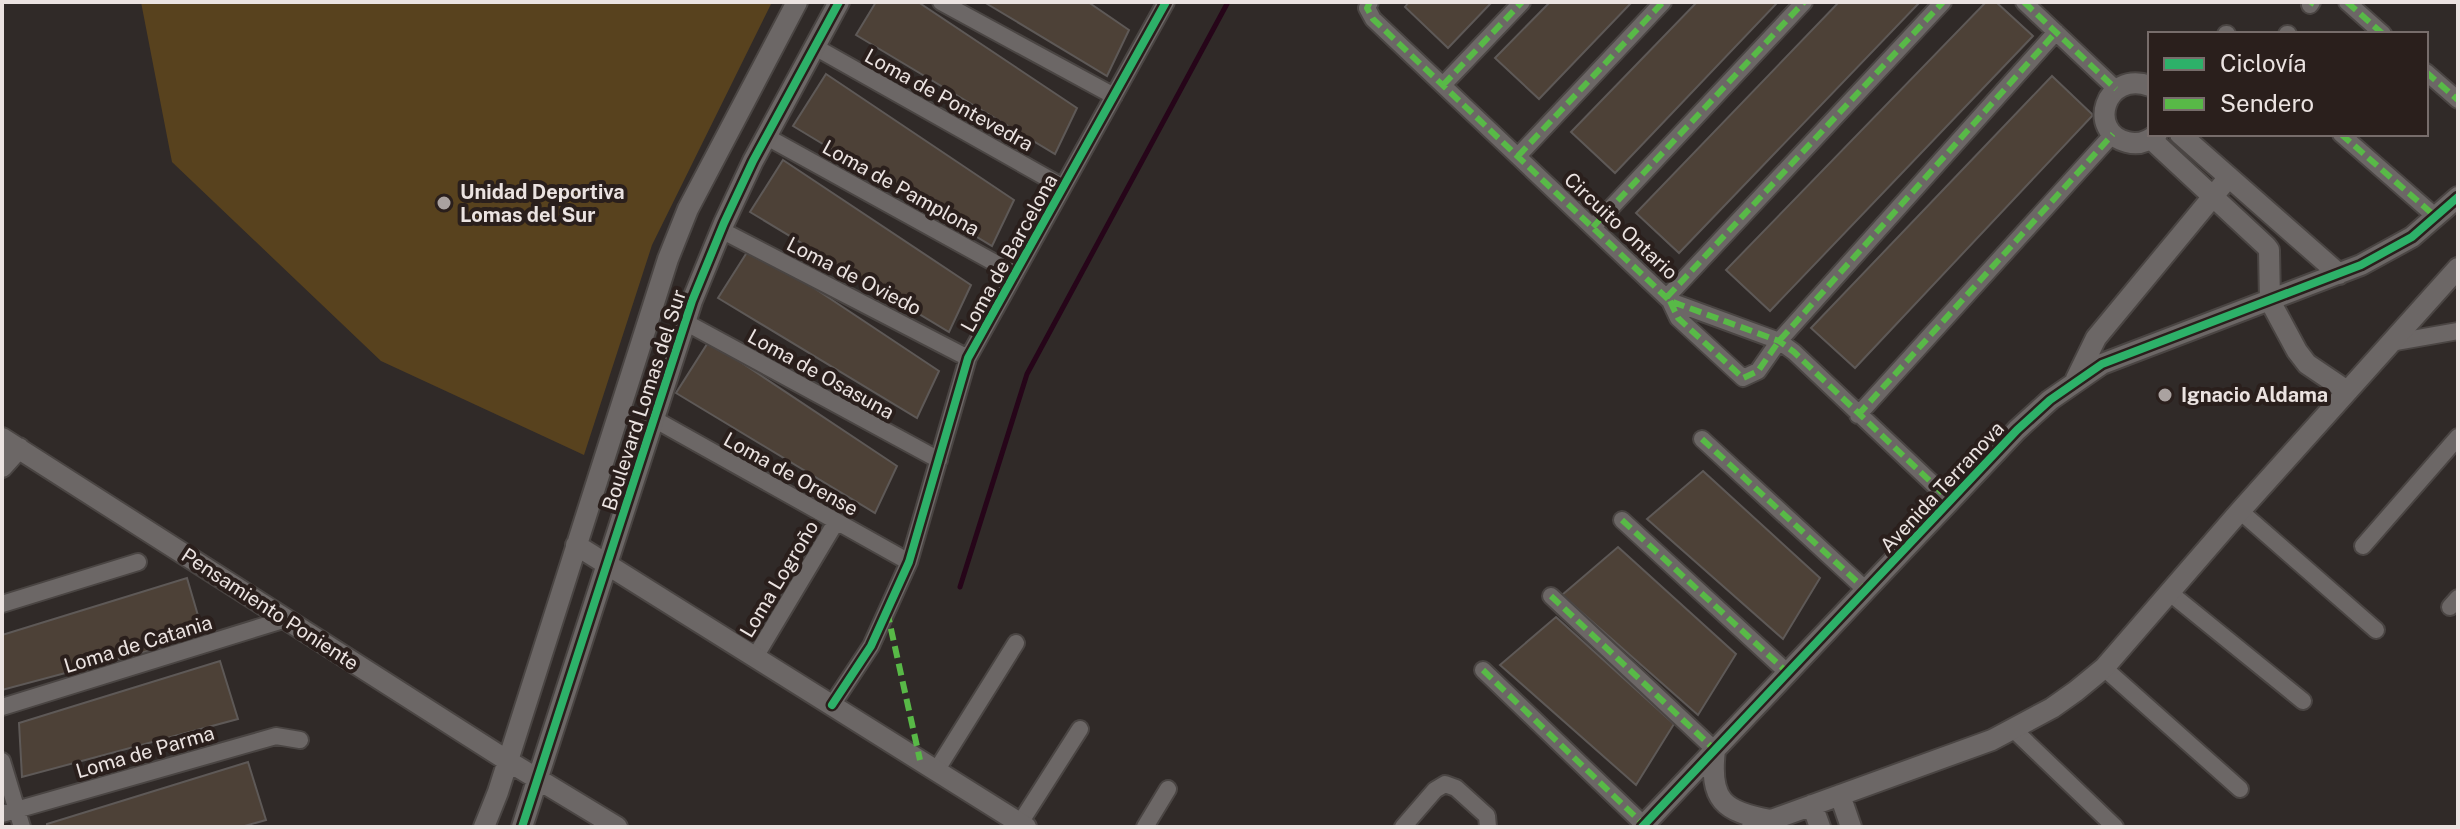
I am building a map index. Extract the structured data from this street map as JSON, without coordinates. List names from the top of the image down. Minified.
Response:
{"streets":{"street":["Loma de Pontevedra","Loma de Pamplona","Circuito Ontario","Loma de Barcelona","Loma de Oviedo","Loma de Osasuna","Boulevard Lomas del Sur","Loma de Orense","Avenida Terranova","Loma Logroño","Pensamiento Poniente","Loma de Catania","Loma de Parma"]},"crossings":[["Loma de Pontevedra","Loma de Barcelona"],["Loma de Pontevedra","Boulevard Lomas del Sur"],["Loma de Pamplona","Loma de Barcelona"],["Loma de Pamplona","Boulevard Lomas del Sur"],["Circuito Ontario","Avenida Terranova"],["Loma de Barcelona","Loma de Oviedo"],["Loma de Barcelona","Loma de Osasuna"],["Loma de Barcelona","Loma de Orense"],["Loma de Oviedo","Boulevard Lomas del Sur"],["Loma de Osasuna","Boulevard Lomas del Sur"],["Boulevard Lomas del Sur","Loma de Orense"],["Boulevard Lomas del Sur","Pensamiento Poniente"],["Loma de Orense","Loma Logroño"],["Pensamiento Poniente","Loma de Catania"]],"places":["Unidad Deportiva Lomas del Sur","Ignacio Aldama"],"legend":["Ciclovía","Sendero"]}
